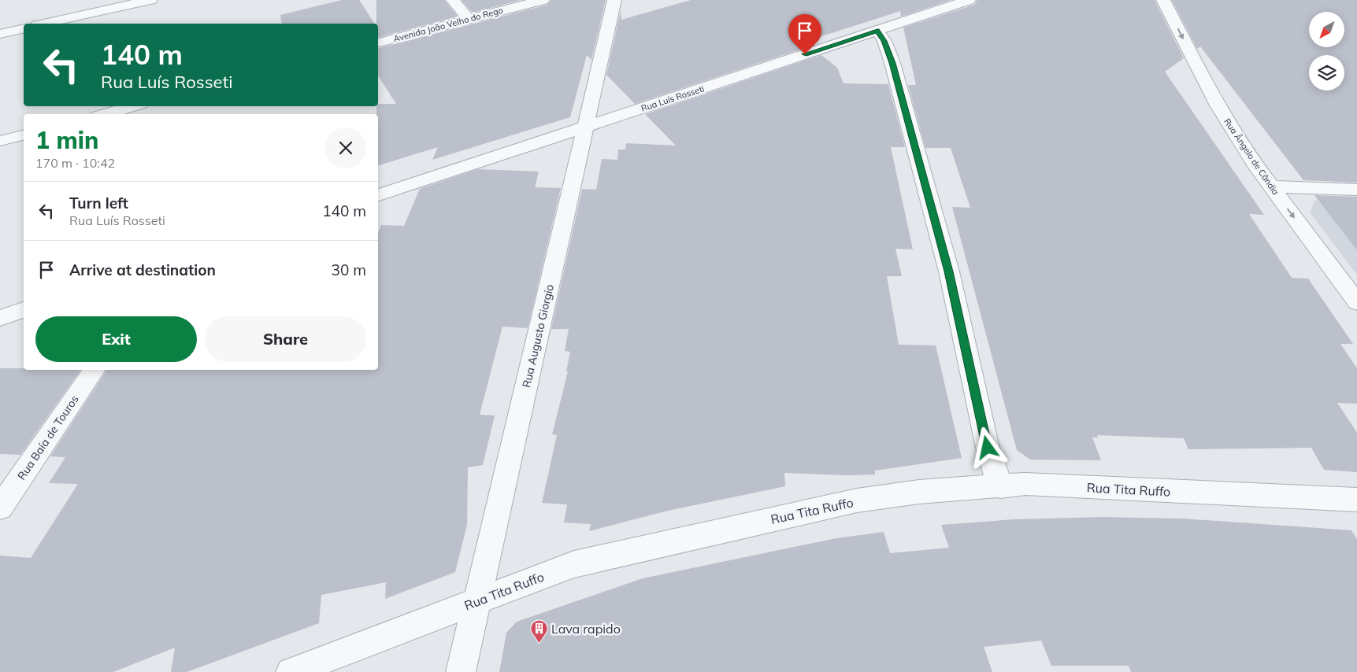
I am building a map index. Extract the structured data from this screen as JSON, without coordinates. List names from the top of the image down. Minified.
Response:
{"streets":{"street":["Avenida João Velho do Rego","Rua Luís Rosseti","Rua Ângelo de Cândia","Rua Augusto Giorgio","Rua Baía de Touros","Rua Tita Ruffo"]},"crossings":[["Rua Luís Rosseti","Rua Augusto Giorgio"],["Rua Augusto Giorgio","Rua Tita Ruffo"]],"one_way":["Rua Ângelo de Cândia"],"places":{"building":["Lava rapido"]},"north":"bottom left","page":{"turn":["140 m","Rua Luís Rosseti"],"heading":["1 min","170 m · 10:42"],"list":[{"name":"Turn left","note":"Rua Luís Rosseti","value":"140 m"},{"name":"Arrive at destination","value":"30 m"}],"buttons":["Exit","Share"]}}
